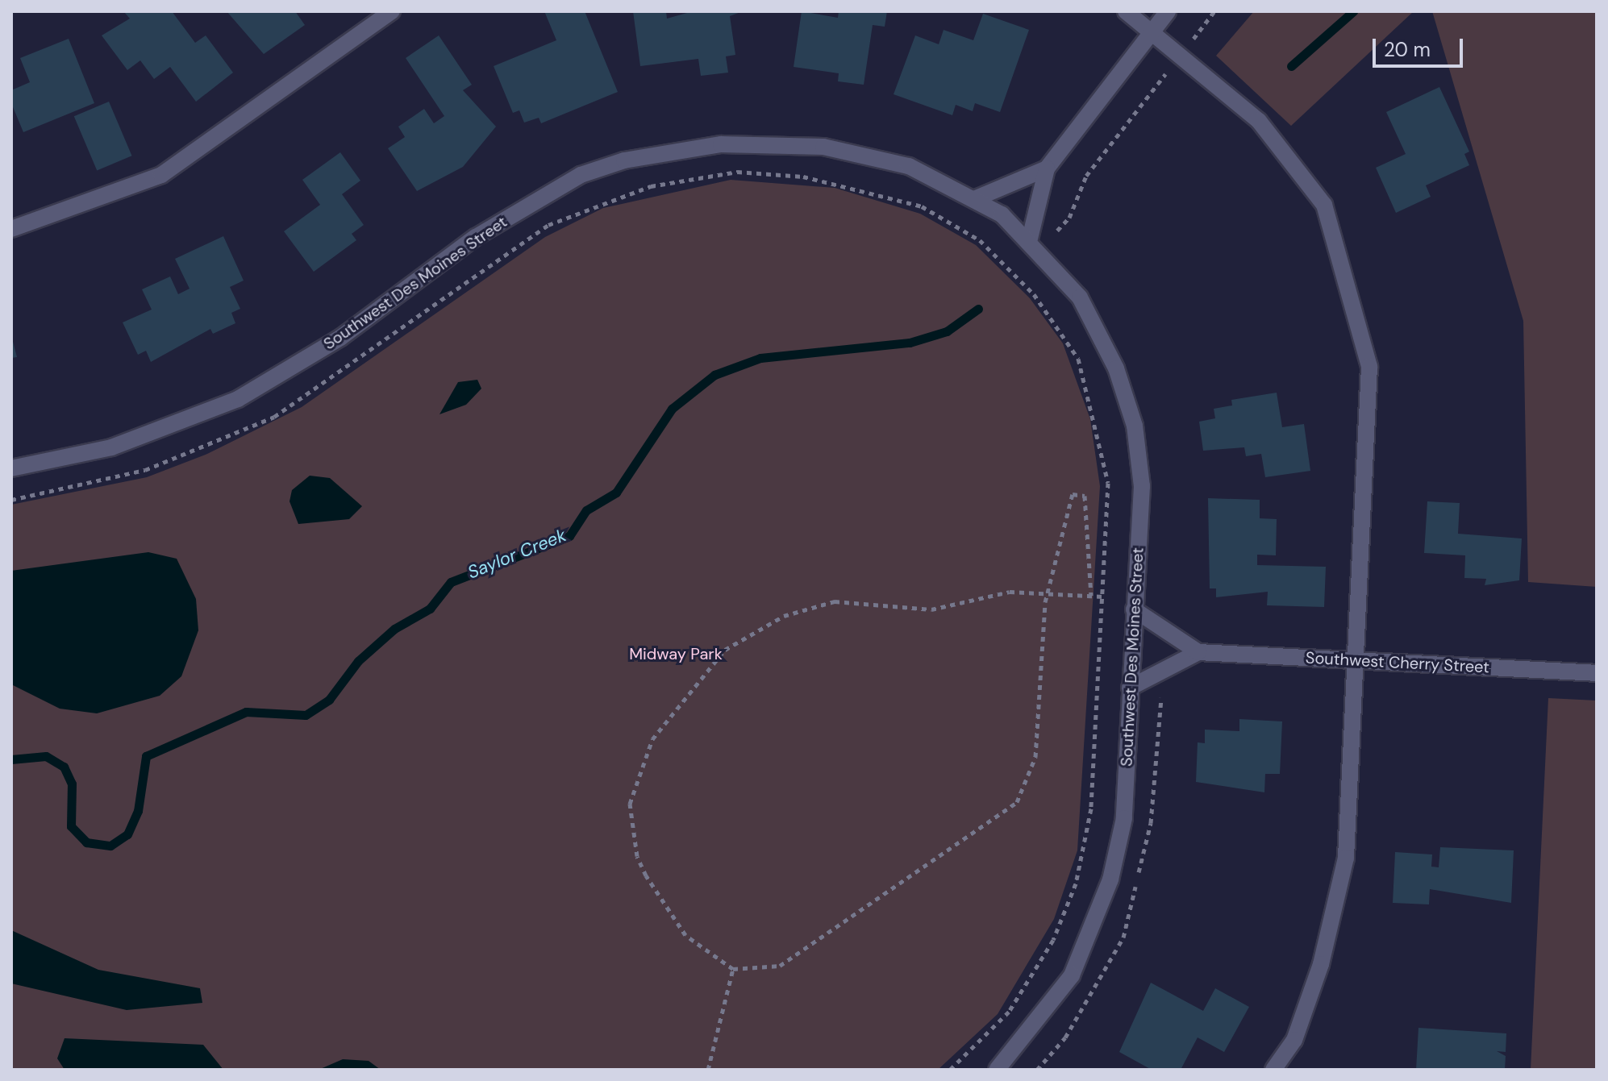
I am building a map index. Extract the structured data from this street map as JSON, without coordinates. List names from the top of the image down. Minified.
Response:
{"streets":{"street":["Southwest Des Moines Street","Southwest Cherry Street"]},"water":["Saylor Creek"],"parks":["Midway Park"],"scale_bar":"20 m"}
